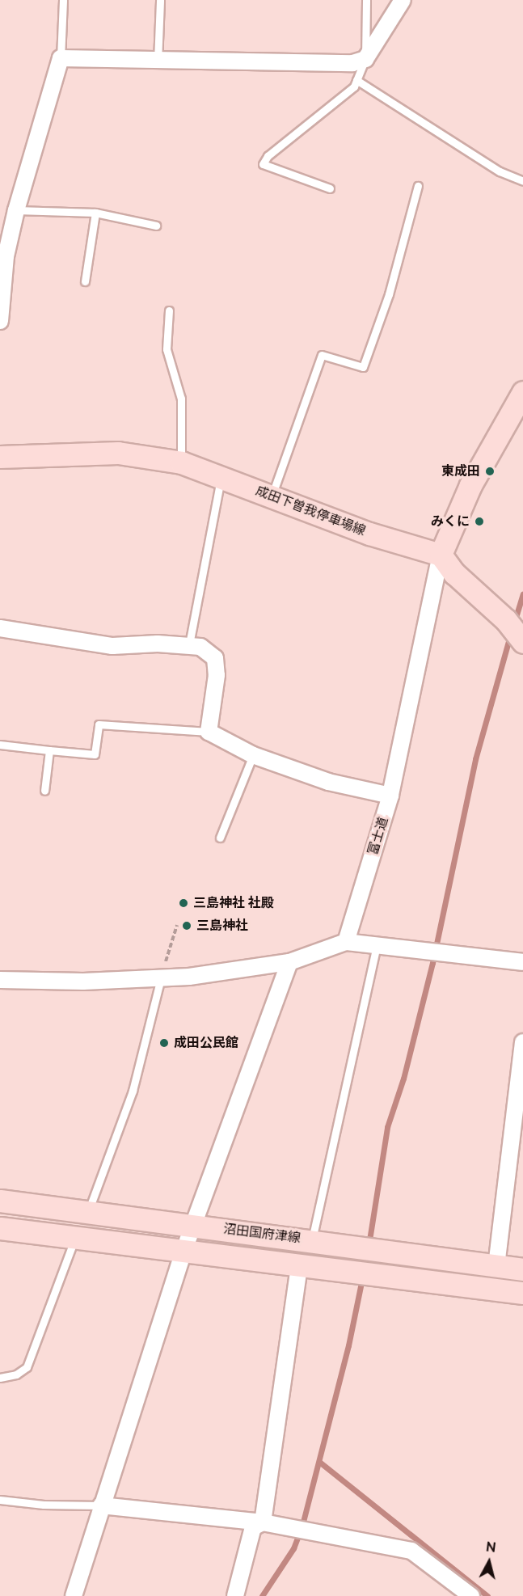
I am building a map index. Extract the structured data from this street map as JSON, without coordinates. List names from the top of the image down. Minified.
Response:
{"streets":{"main road":["成田下曽我停車場線","沼田国府津線"],"street":["富士道"]},"crossings":[["成田下曽我停車場線","富士道"]],"places":["東成田","みくに","三島神社 社殿","三島神社","成田公民館"],"north":"top"}
